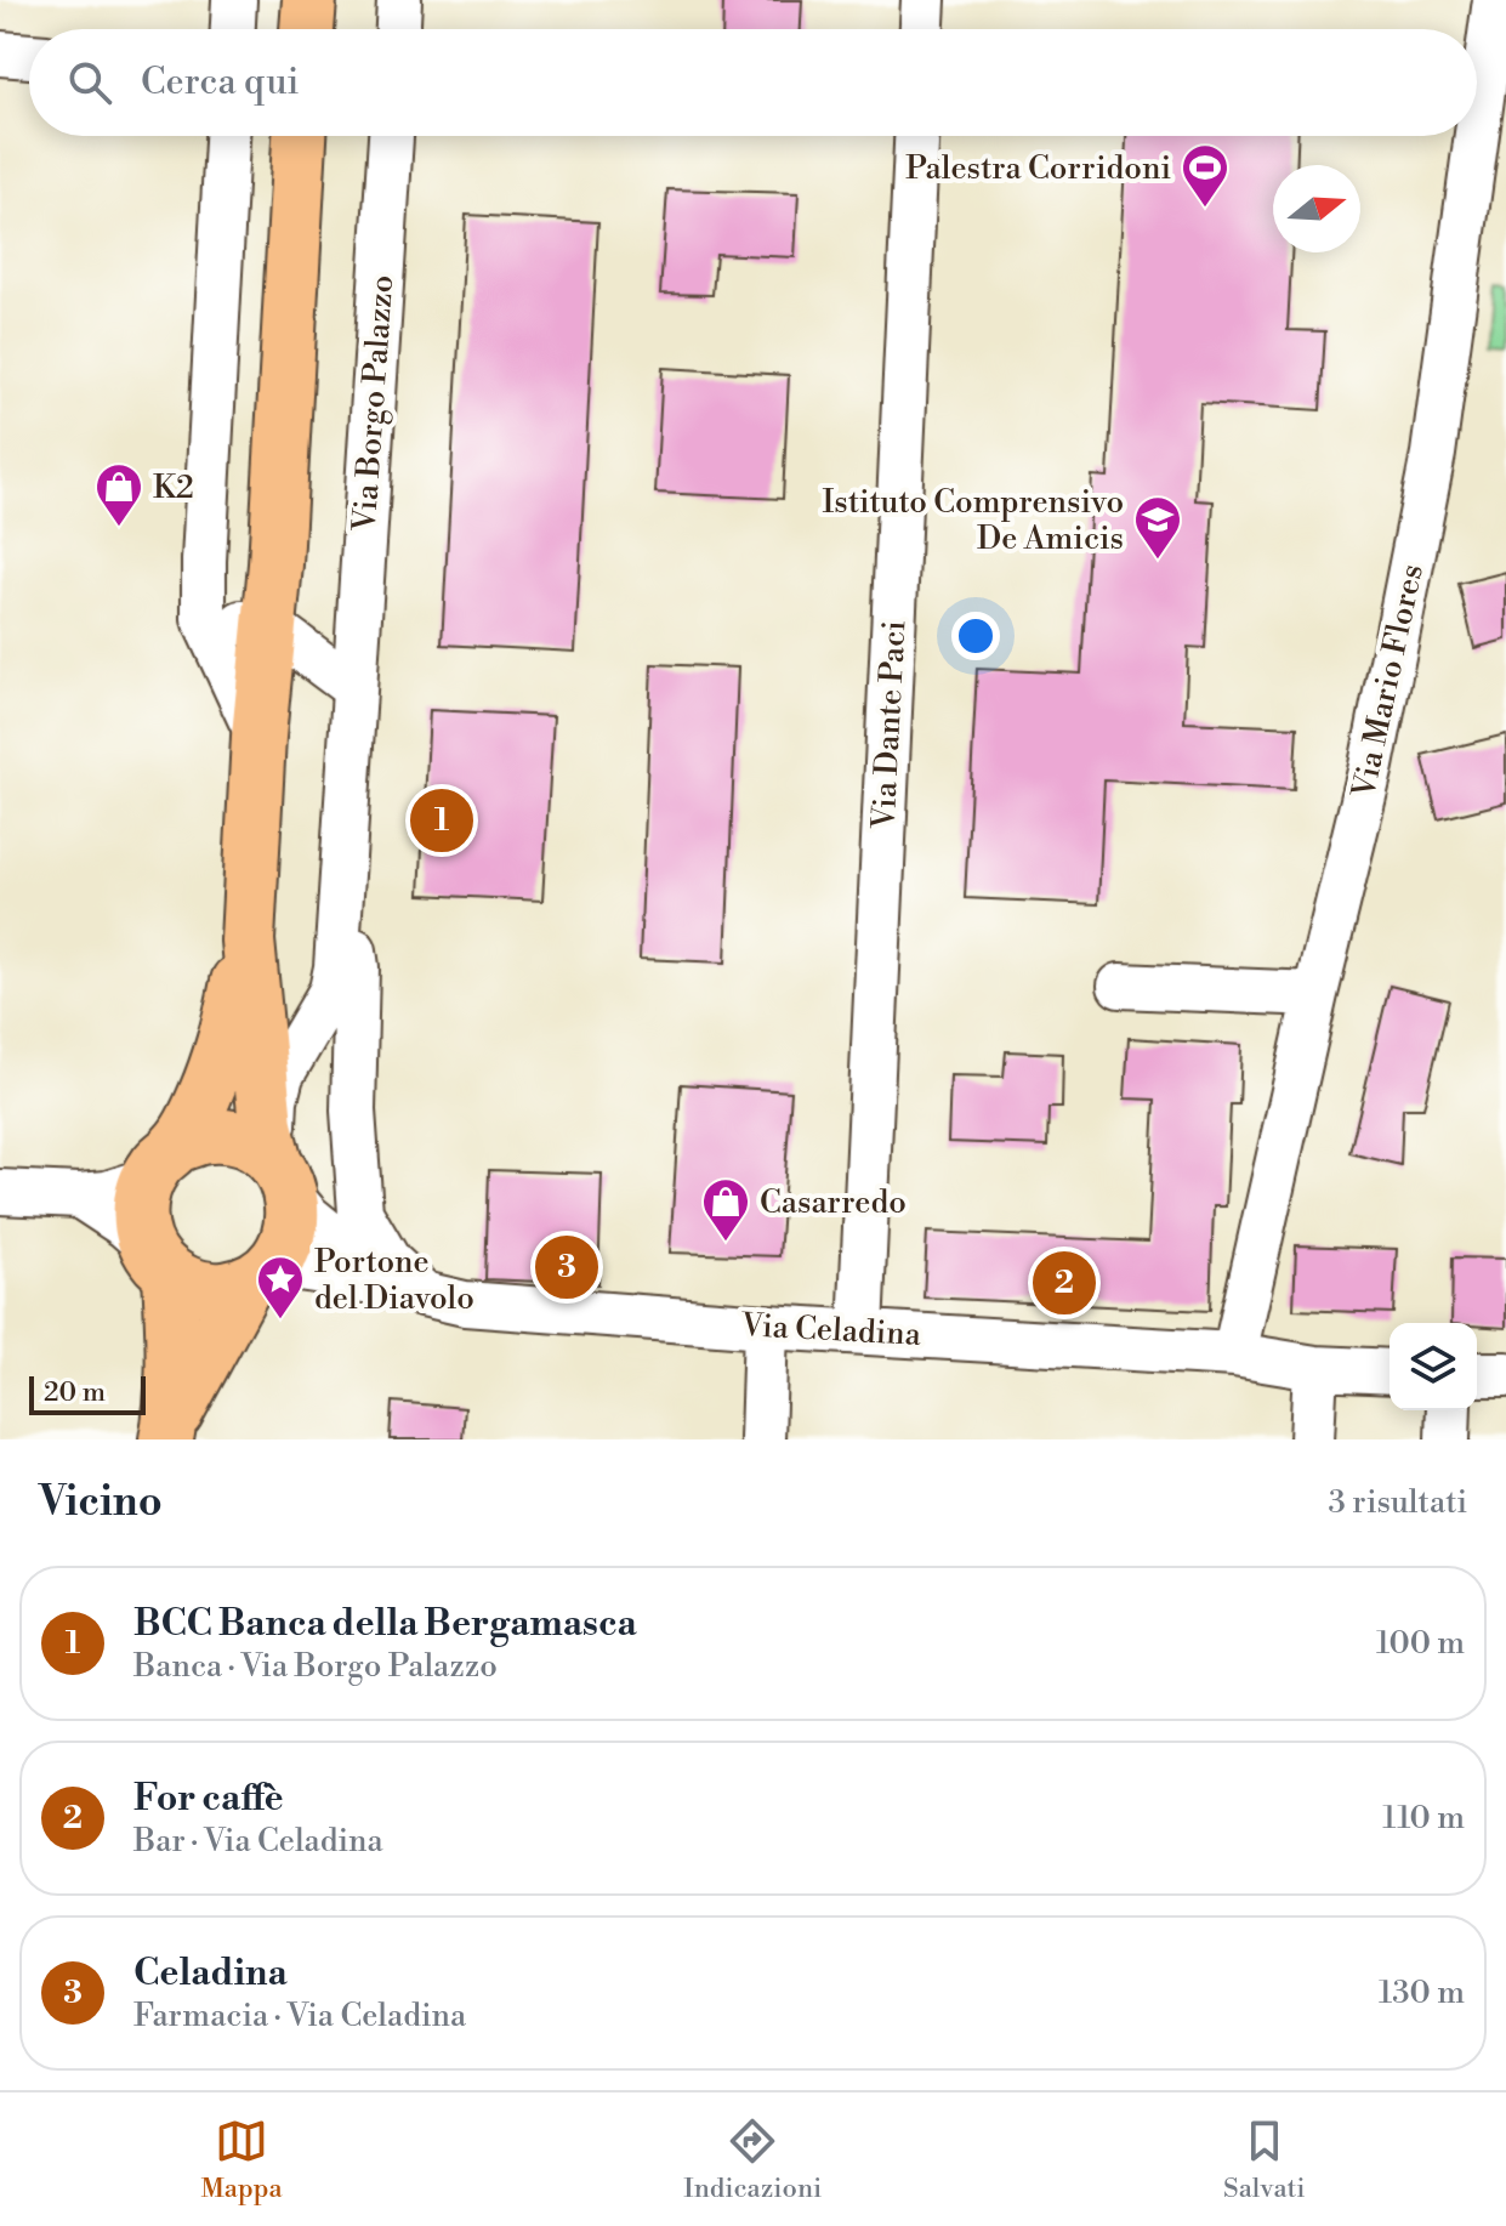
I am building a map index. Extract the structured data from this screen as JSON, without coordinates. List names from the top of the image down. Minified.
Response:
{"streets":{"main road":["Via Borgo Palazzo"],"street":["Via Mario Flores","Via Dante Paci","Via Celadina"]},"crossings":[["Via Borgo Palazzo","Via Celadina"],["Via Mario Flores","Via Celadina"],["Via Dante Paci","Via Celadina"]],"places":{"sports":["Palestra Corridoni"],"shop":["K2","Casarredo"],"school or university":["Istituto Comprensivo De Amicis"],"place":["Portone del Diavolo"]},"scale_bar":"20 m","north":"right","page":{"search":"Cerca qui","pins":["1","3","2"],"scale":"20 m","heading":["Vicino","3 risultati"],"list":[{"mark":"1","name":"BCC Banca della Bergamasca","note":"Banca · Via Borgo Palazzo","value":"100 m"},{"mark":"2","name":"For caffè","note":"Bar · Via Celadina","value":"110 m"},{"mark":"3","name":"Celadina","note":"Farmacia · Via Celadina","value":"130 m"}],"nav":["Mappa","Indicazioni","Salvati"]}}
